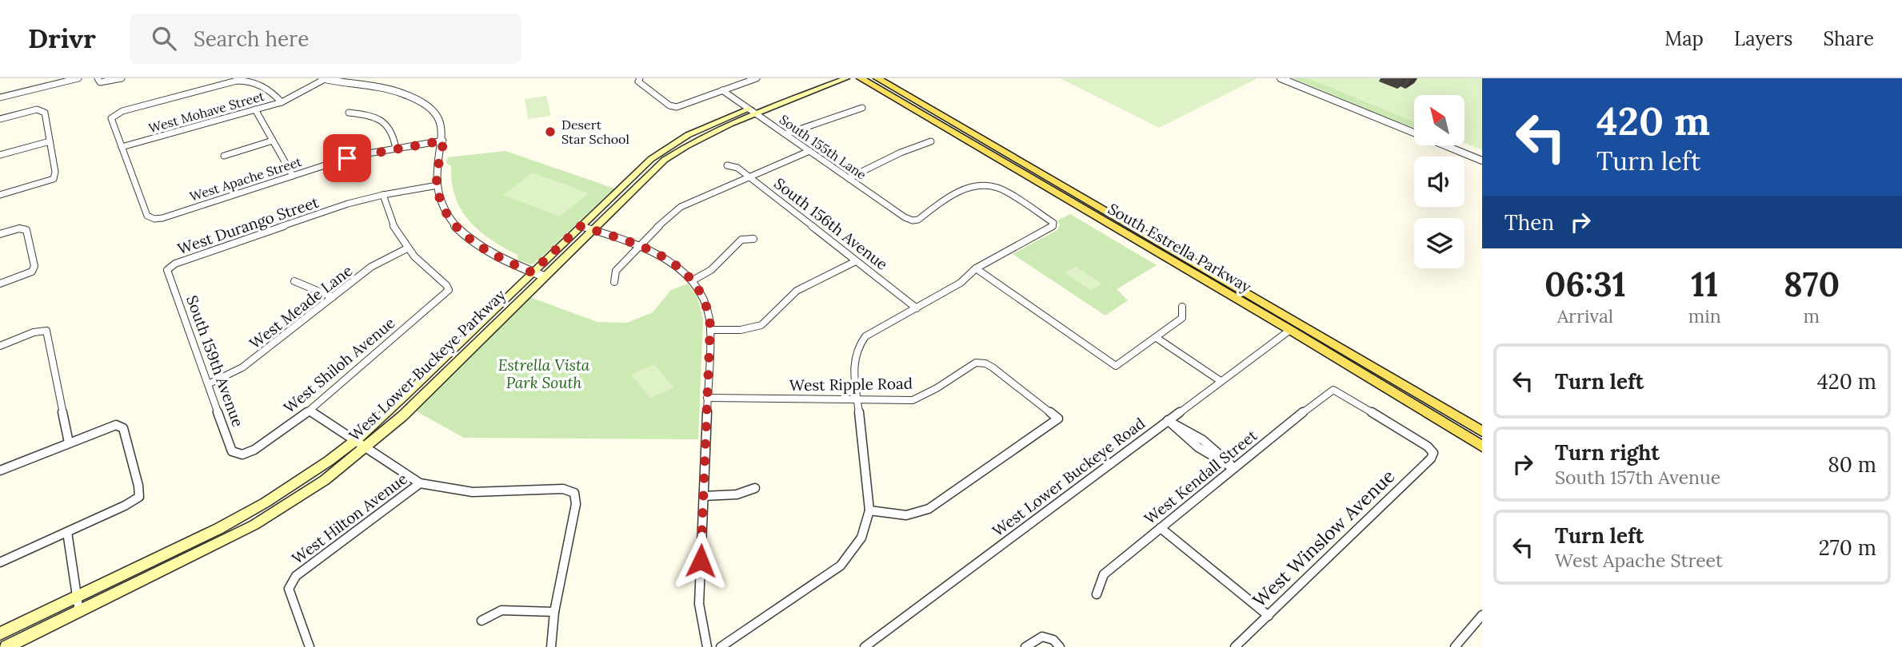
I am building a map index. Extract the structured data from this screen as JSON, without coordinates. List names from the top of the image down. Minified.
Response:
{"streets":{"main road":["South Estrella Parkway","West Lower Buckeye Parkway"],"street":["West Mohave Street","South 155th Lane","West Apache Street","South 156th Avenue","West Durango Street","West Meade Lane","South 159th Avenue","West Shiloh Avenue","West Ripple Road","West Lower Buckeye Road","West Kendall Street","West Hilton Avenue","West Winslow Avenue"]},"crossings":[["West Mohave Street","West Apache Street"],["South 155th Lane","West Lower Buckeye Parkway"],["West Durango Street","South 159th Avenue"],["South Estrella Parkway","West Lower Buckeye Road"],["West Meade Lane","South 159th Avenue"],["West Meade Lane","West Shiloh Avenue"],["South 159th Avenue","West Shiloh Avenue"],["West Kendall Street","West Winslow Avenue"]],"parks":["Estrella Vista Park South"],"places":["Desert Star School"],"north":"top left","page":{"header":"Drivr","search":"Search here","nav":["Map","Layers","Share"],"turn":["420 m","Turn left"],"then":"Then","eta":["06:31","Arrival","11","min","870","m"],"list":[{"name":"Turn left","value":"420 m"},{"name":"Turn right","note":"South 157th Avenue","value":"80 m"},{"name":"Turn left","note":"West Apache Street","value":"270 m"}]}}
